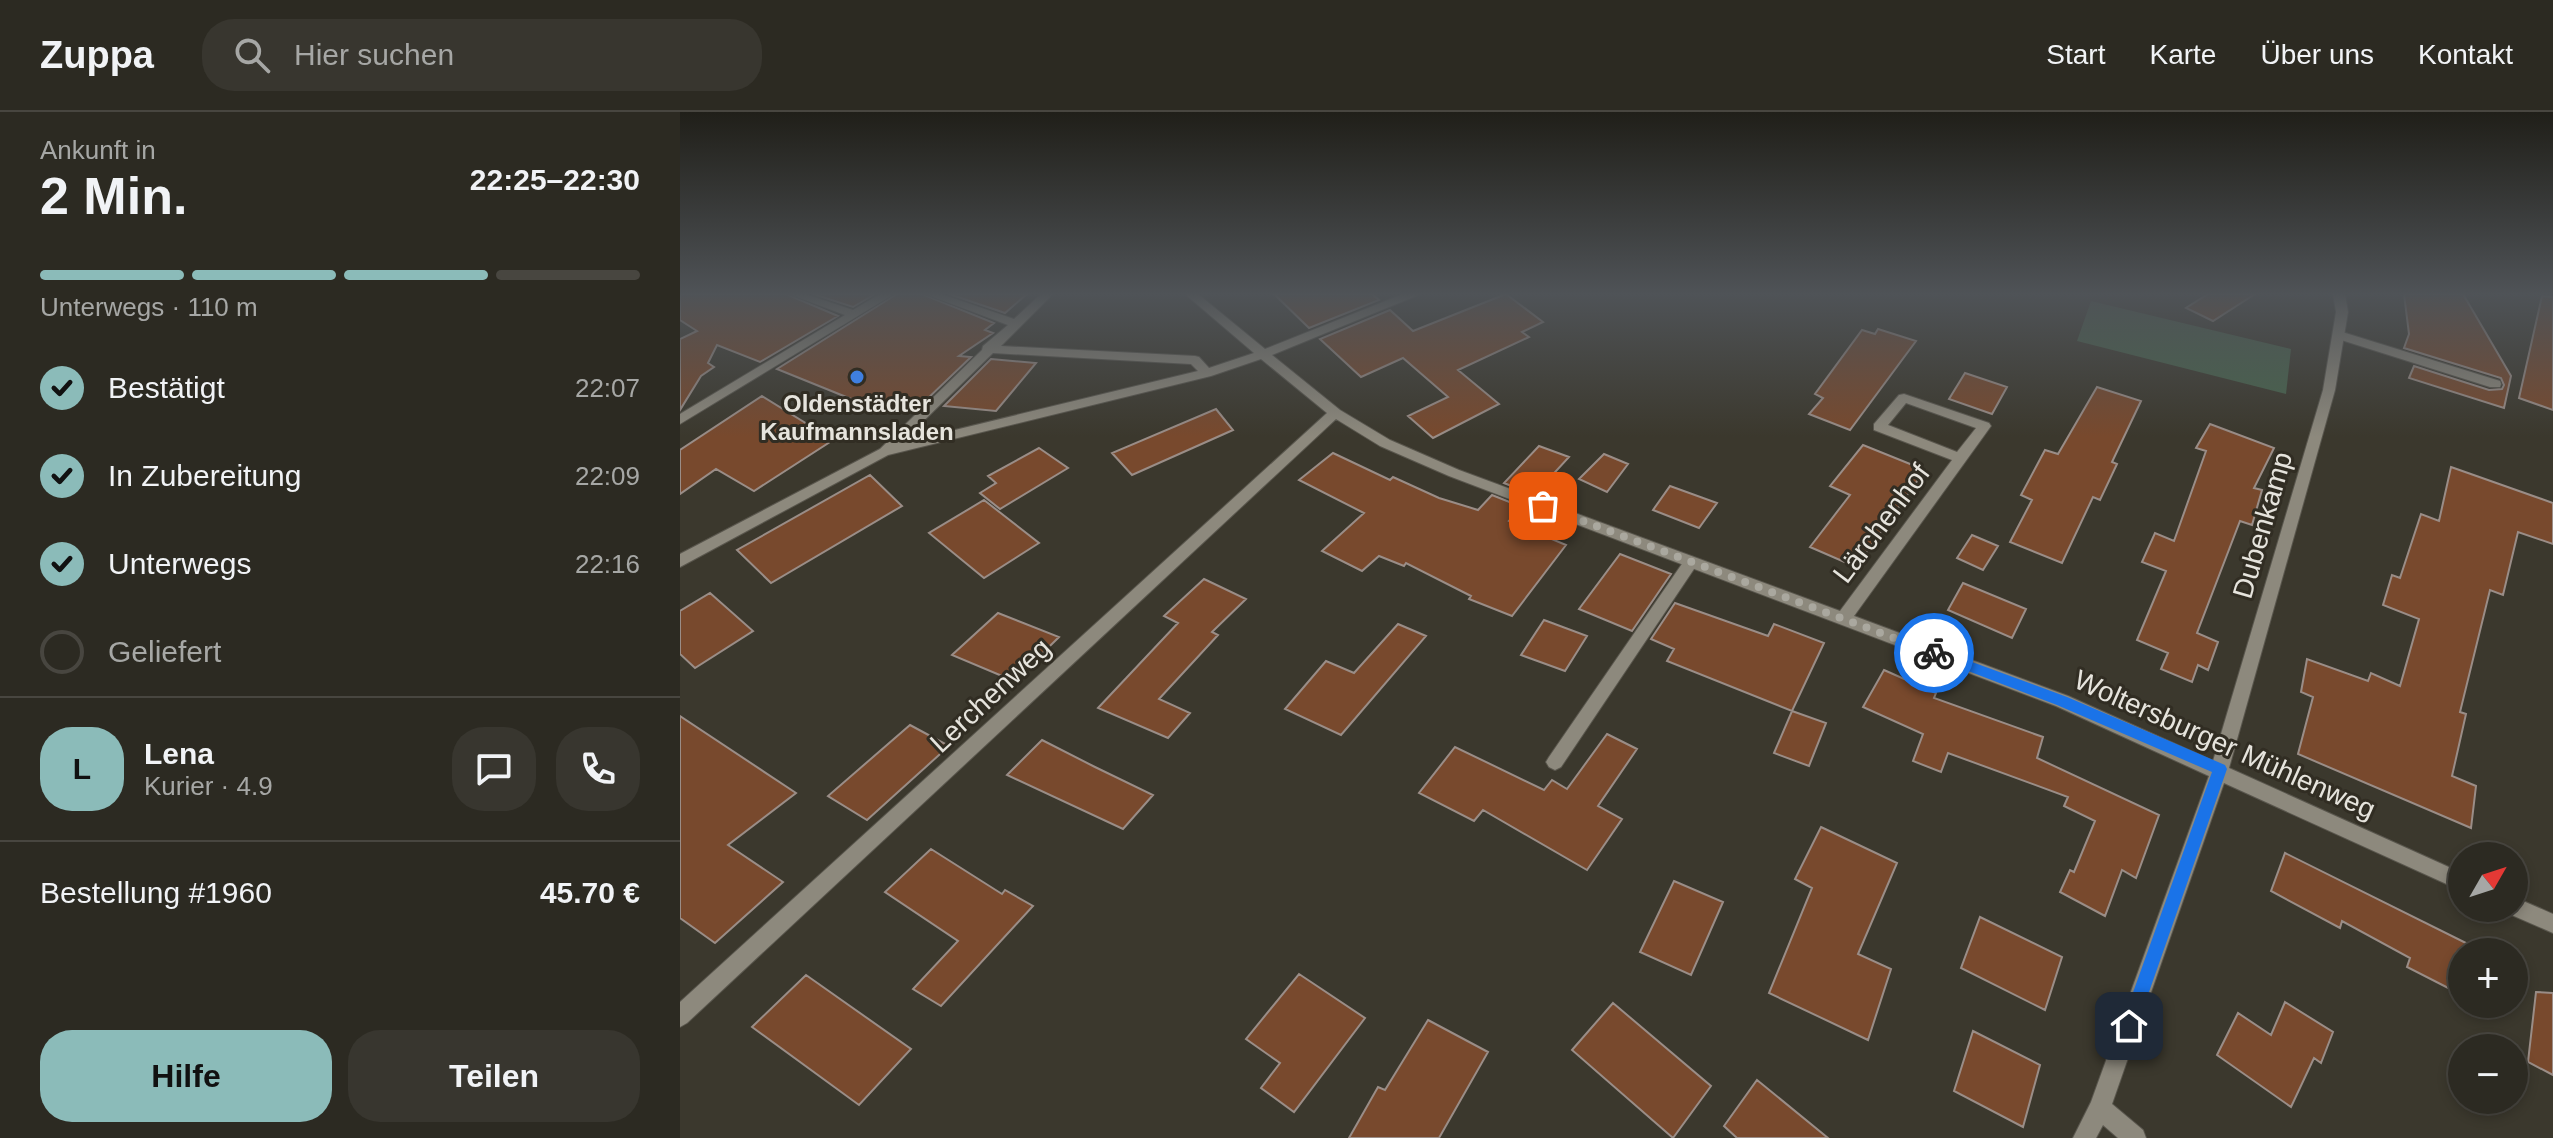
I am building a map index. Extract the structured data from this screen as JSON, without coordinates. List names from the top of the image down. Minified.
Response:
{"streets":{"street":["Lärchenhof","Dubenkamp","Lerchenweg","Woltersburger Mühlenweg"]},"crossings":[["Lärchenhof","Woltersburger Mühlenweg"],["Dubenkamp","Woltersburger Mühlenweg"],["Lerchenweg","Woltersburger Mühlenweg"]],"places":["Oldenstädter Kaufmannsladen"],"north":"top right","page":{"header":"Zuppa","search":"Hier suchen","nav":["Start","Karte","Über uns","Kontakt"],"heading":["2 Min.","Ankunft in","22:25–22:30"],"panel":["Lena","Kurier · 4.9","Bestellung #1960","45.70 €"],"bar":"Unterwegs · 110 m","list":[["Bestätigt","22:07"],["In Zubereitung","22:09"],["Unterwegs","22:16"],"Geliefert"],"round":"L","map_buttons":["+","−"],"buttons":["Hilfe","Teilen"]}}
